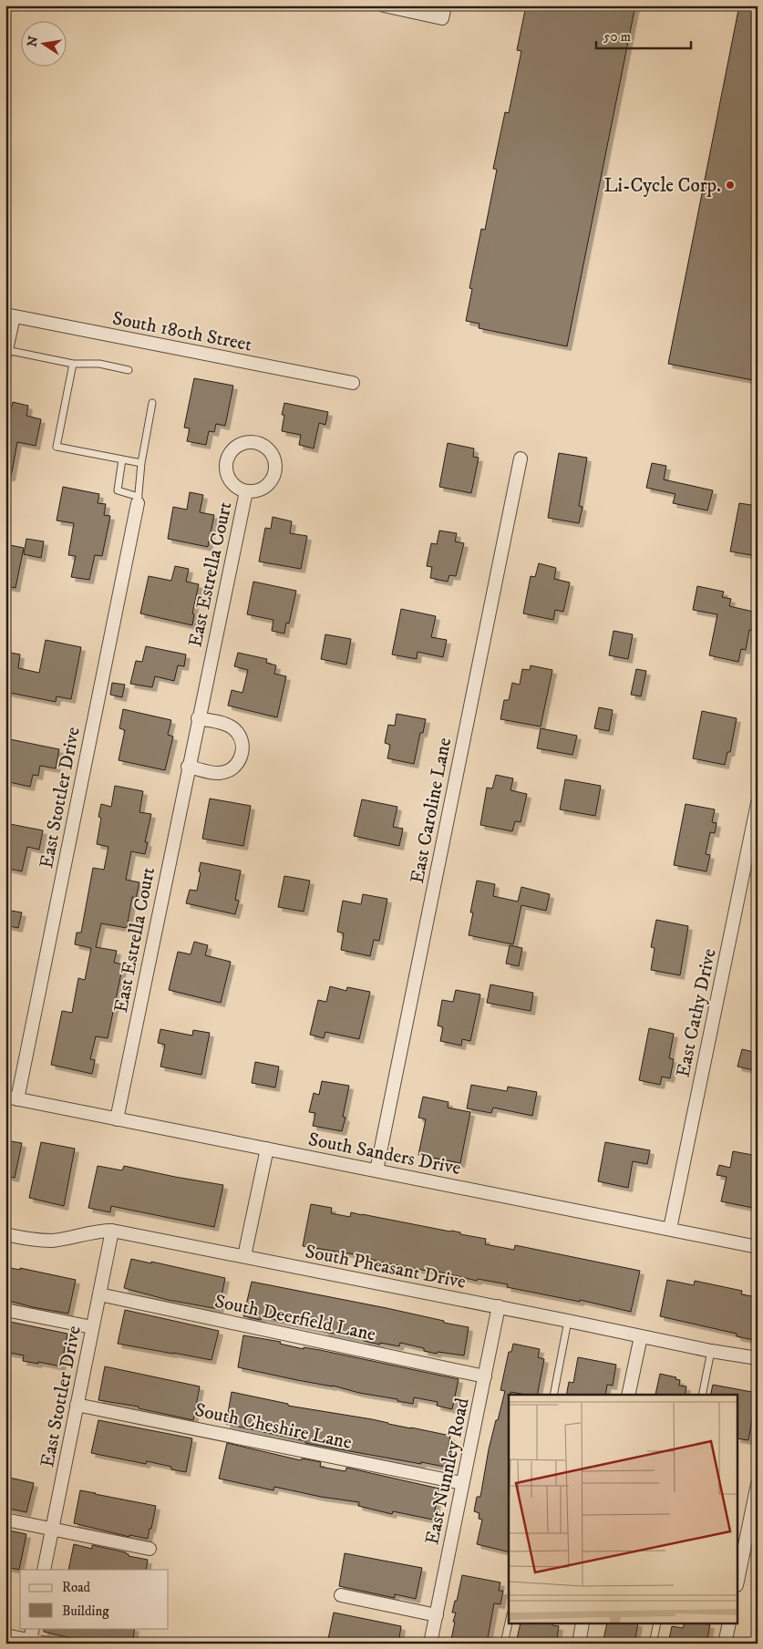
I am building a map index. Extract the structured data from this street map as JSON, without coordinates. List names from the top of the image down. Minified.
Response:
{"streets":{"street":["South 180th Street","East Estrella Court","East Stottler Drive","East Caroline Lane","East Cathy Drive","South Sanders Drive","South Pheasant Drive","South Deerfield Lane","South Cheshire Lane","East Nunnley Road"]},"crossings":[["East Estrella Court","South Sanders Drive"],["East Stottler Drive","South Sanders Drive"],["East Stottler Drive","South Pheasant Drive"],["East Stottler Drive","South Deerfield Lane"],["East Stottler Drive","South Cheshire Lane"],["East Caroline Lane","South Sanders Drive"],["East Cathy Drive","South Sanders Drive"],["South Pheasant Drive","East Nunnley Road"],["South Deerfield Lane","East Nunnley Road"],["South Cheshire Lane","East Nunnley Road"]],"places":["Li-Cycle Corp."],"legend":["Road","Building"],"scale_bar":"50 m","north":"left"}
